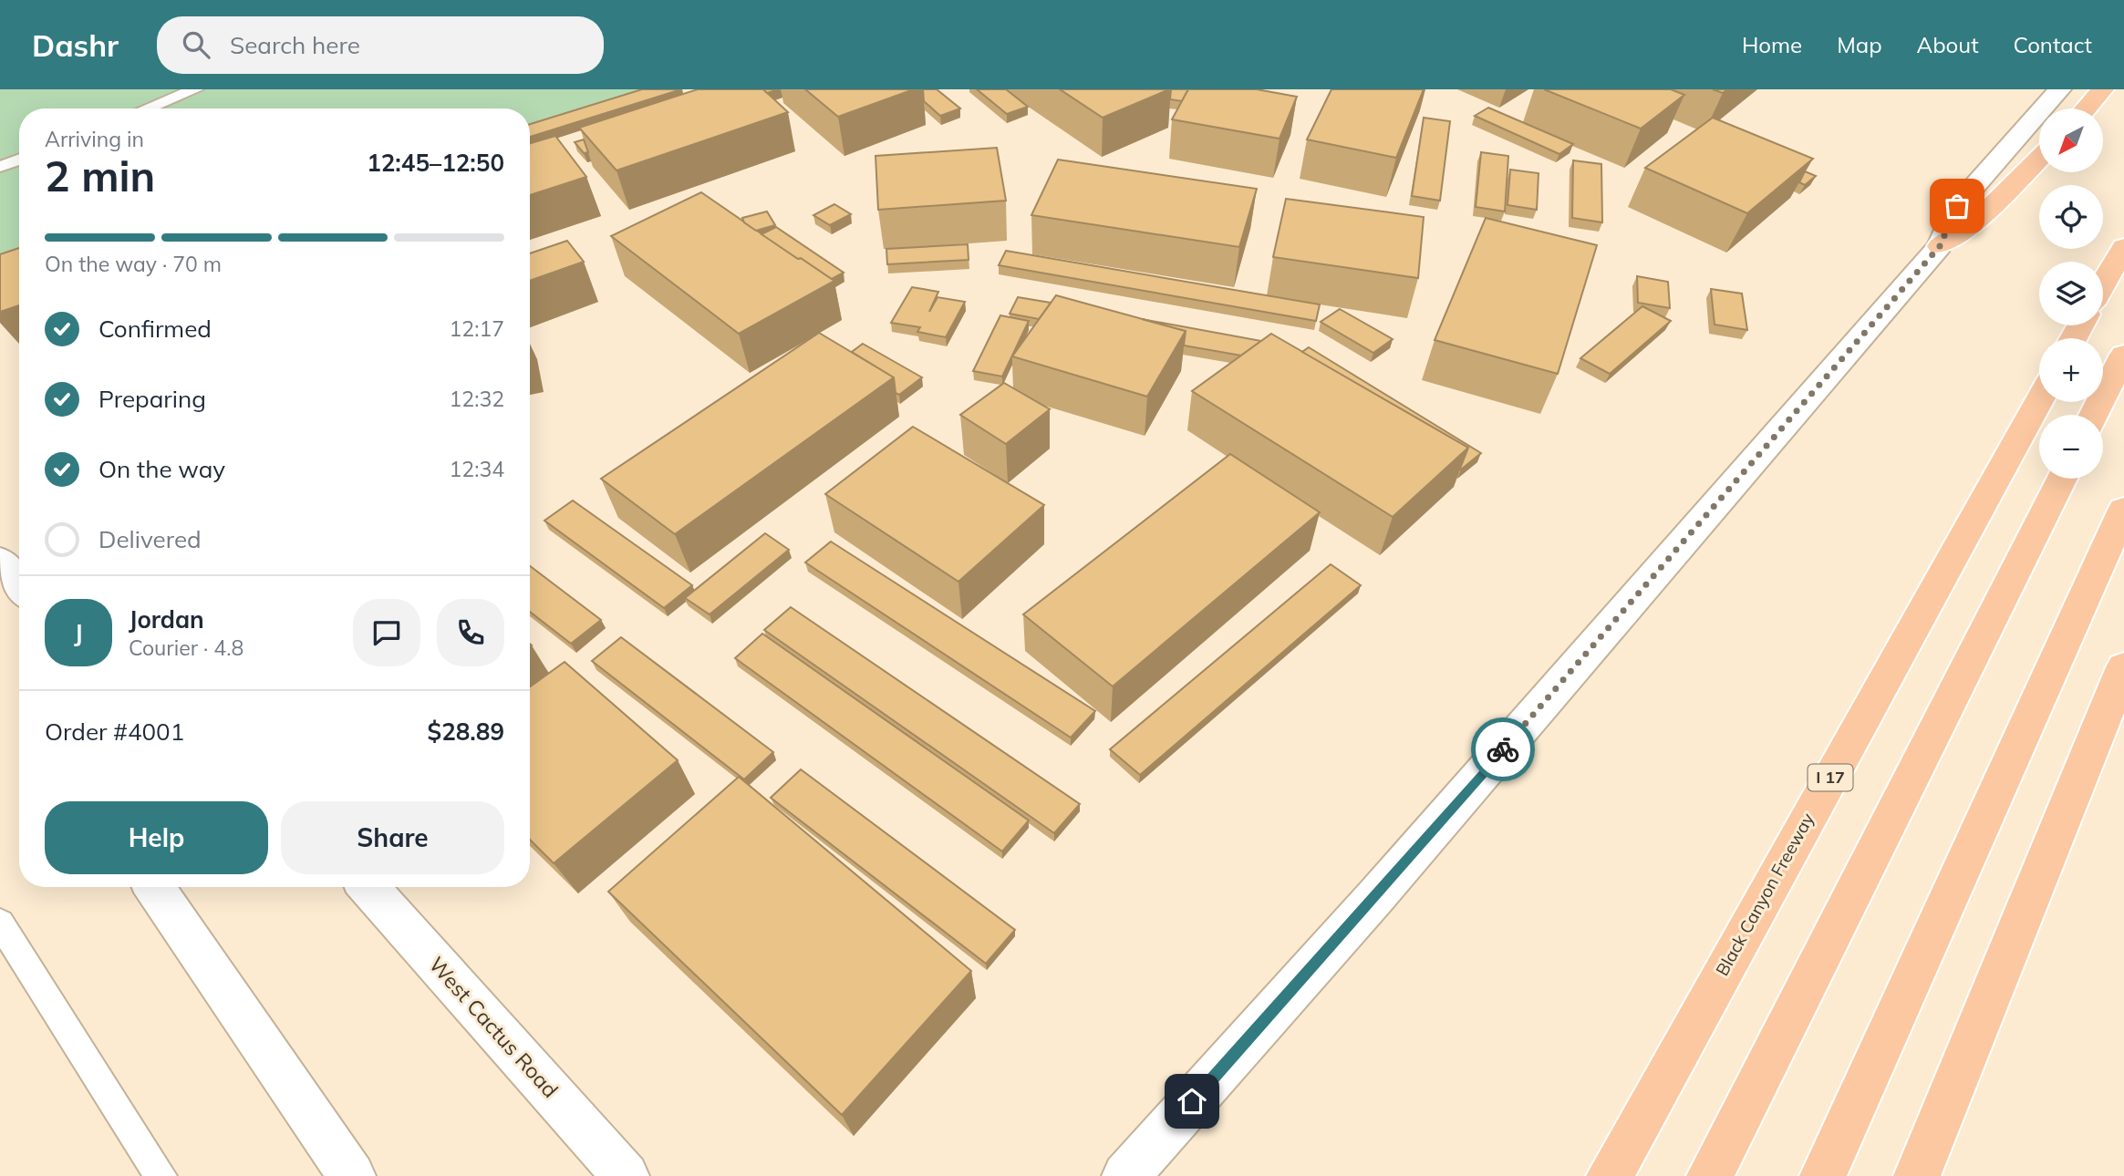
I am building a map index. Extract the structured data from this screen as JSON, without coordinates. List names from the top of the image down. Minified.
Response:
{"streets":{"highway":["I 17","Black Canyon Freeway"],"main road":["West Cactus Road"]},"north":"bottom left","page":{"header":"Dashr","search":"Search here","nav":["Home","Map","About","Contact"],"map_buttons":["+","−"],"heading":["2 min","Arriving in","12:45–12:50"],"panel":["Jordan","Courier · 4.8","Order #4001","$28.89"],"bar":"On the way · 70 m","list":[["Confirmed","12:17"],["Preparing","12:32"],["On the way","12:34"],"Delivered"],"round":"J","buttons":["Help","Share"]}}
